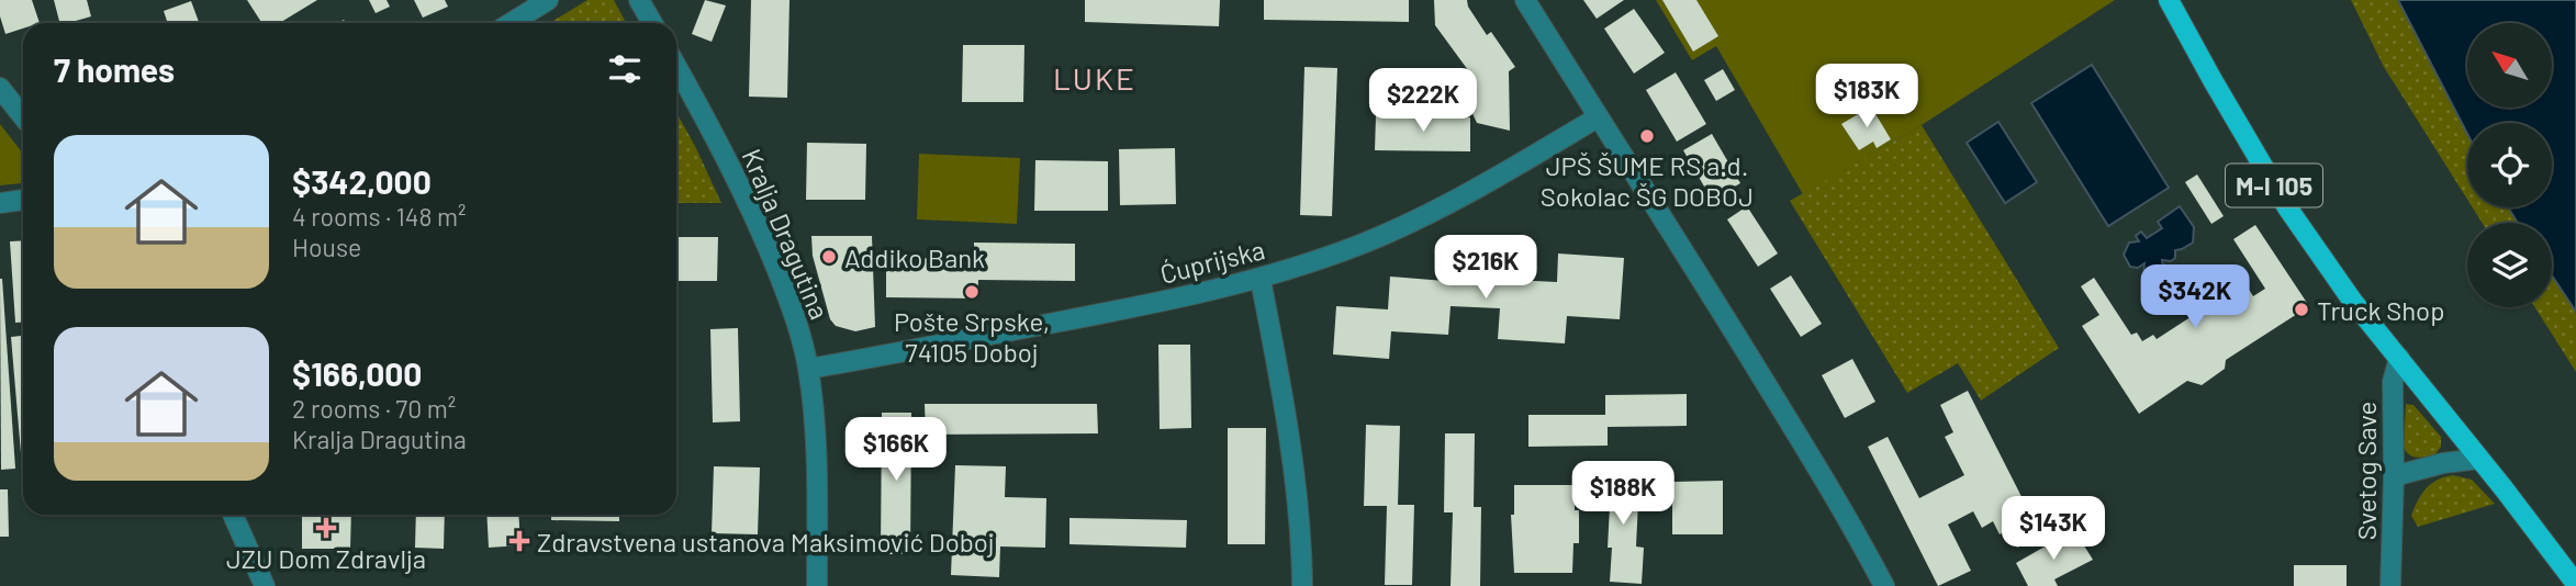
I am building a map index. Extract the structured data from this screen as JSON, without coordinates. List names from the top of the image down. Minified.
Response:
{"streets":{"main road":["M-I 105"],"street":["Kralja Dragutina","Ćuprijska","Svetog Save"]},"crossings":[["M-I 105","Svetog Save"],["Kralja Dragutina","Ćuprijska"]],"districts":["LUKE"],"places":{"other":["JPŠ ŠUME RS a.d. Sokolac ŠG DOBOJ","Addiko Bank","Pošte Srpske, 74105 Doboj","Truck Shop"],"health":["JZU Dom Zdravlja","Zdravstvena ustanova Maksimović Doboj"]},"north":"top left","page":{"heading":"7 homes","price":["$183K","$222K","$216K","$342K","$166K","$188K","$143K"],"list":[{"name":"$342,000","note":"4 rooms · 148 m² · House"},{"name":"$166,000","note":"2 rooms · 70 m² · Kralja Dragutina"}]}}
